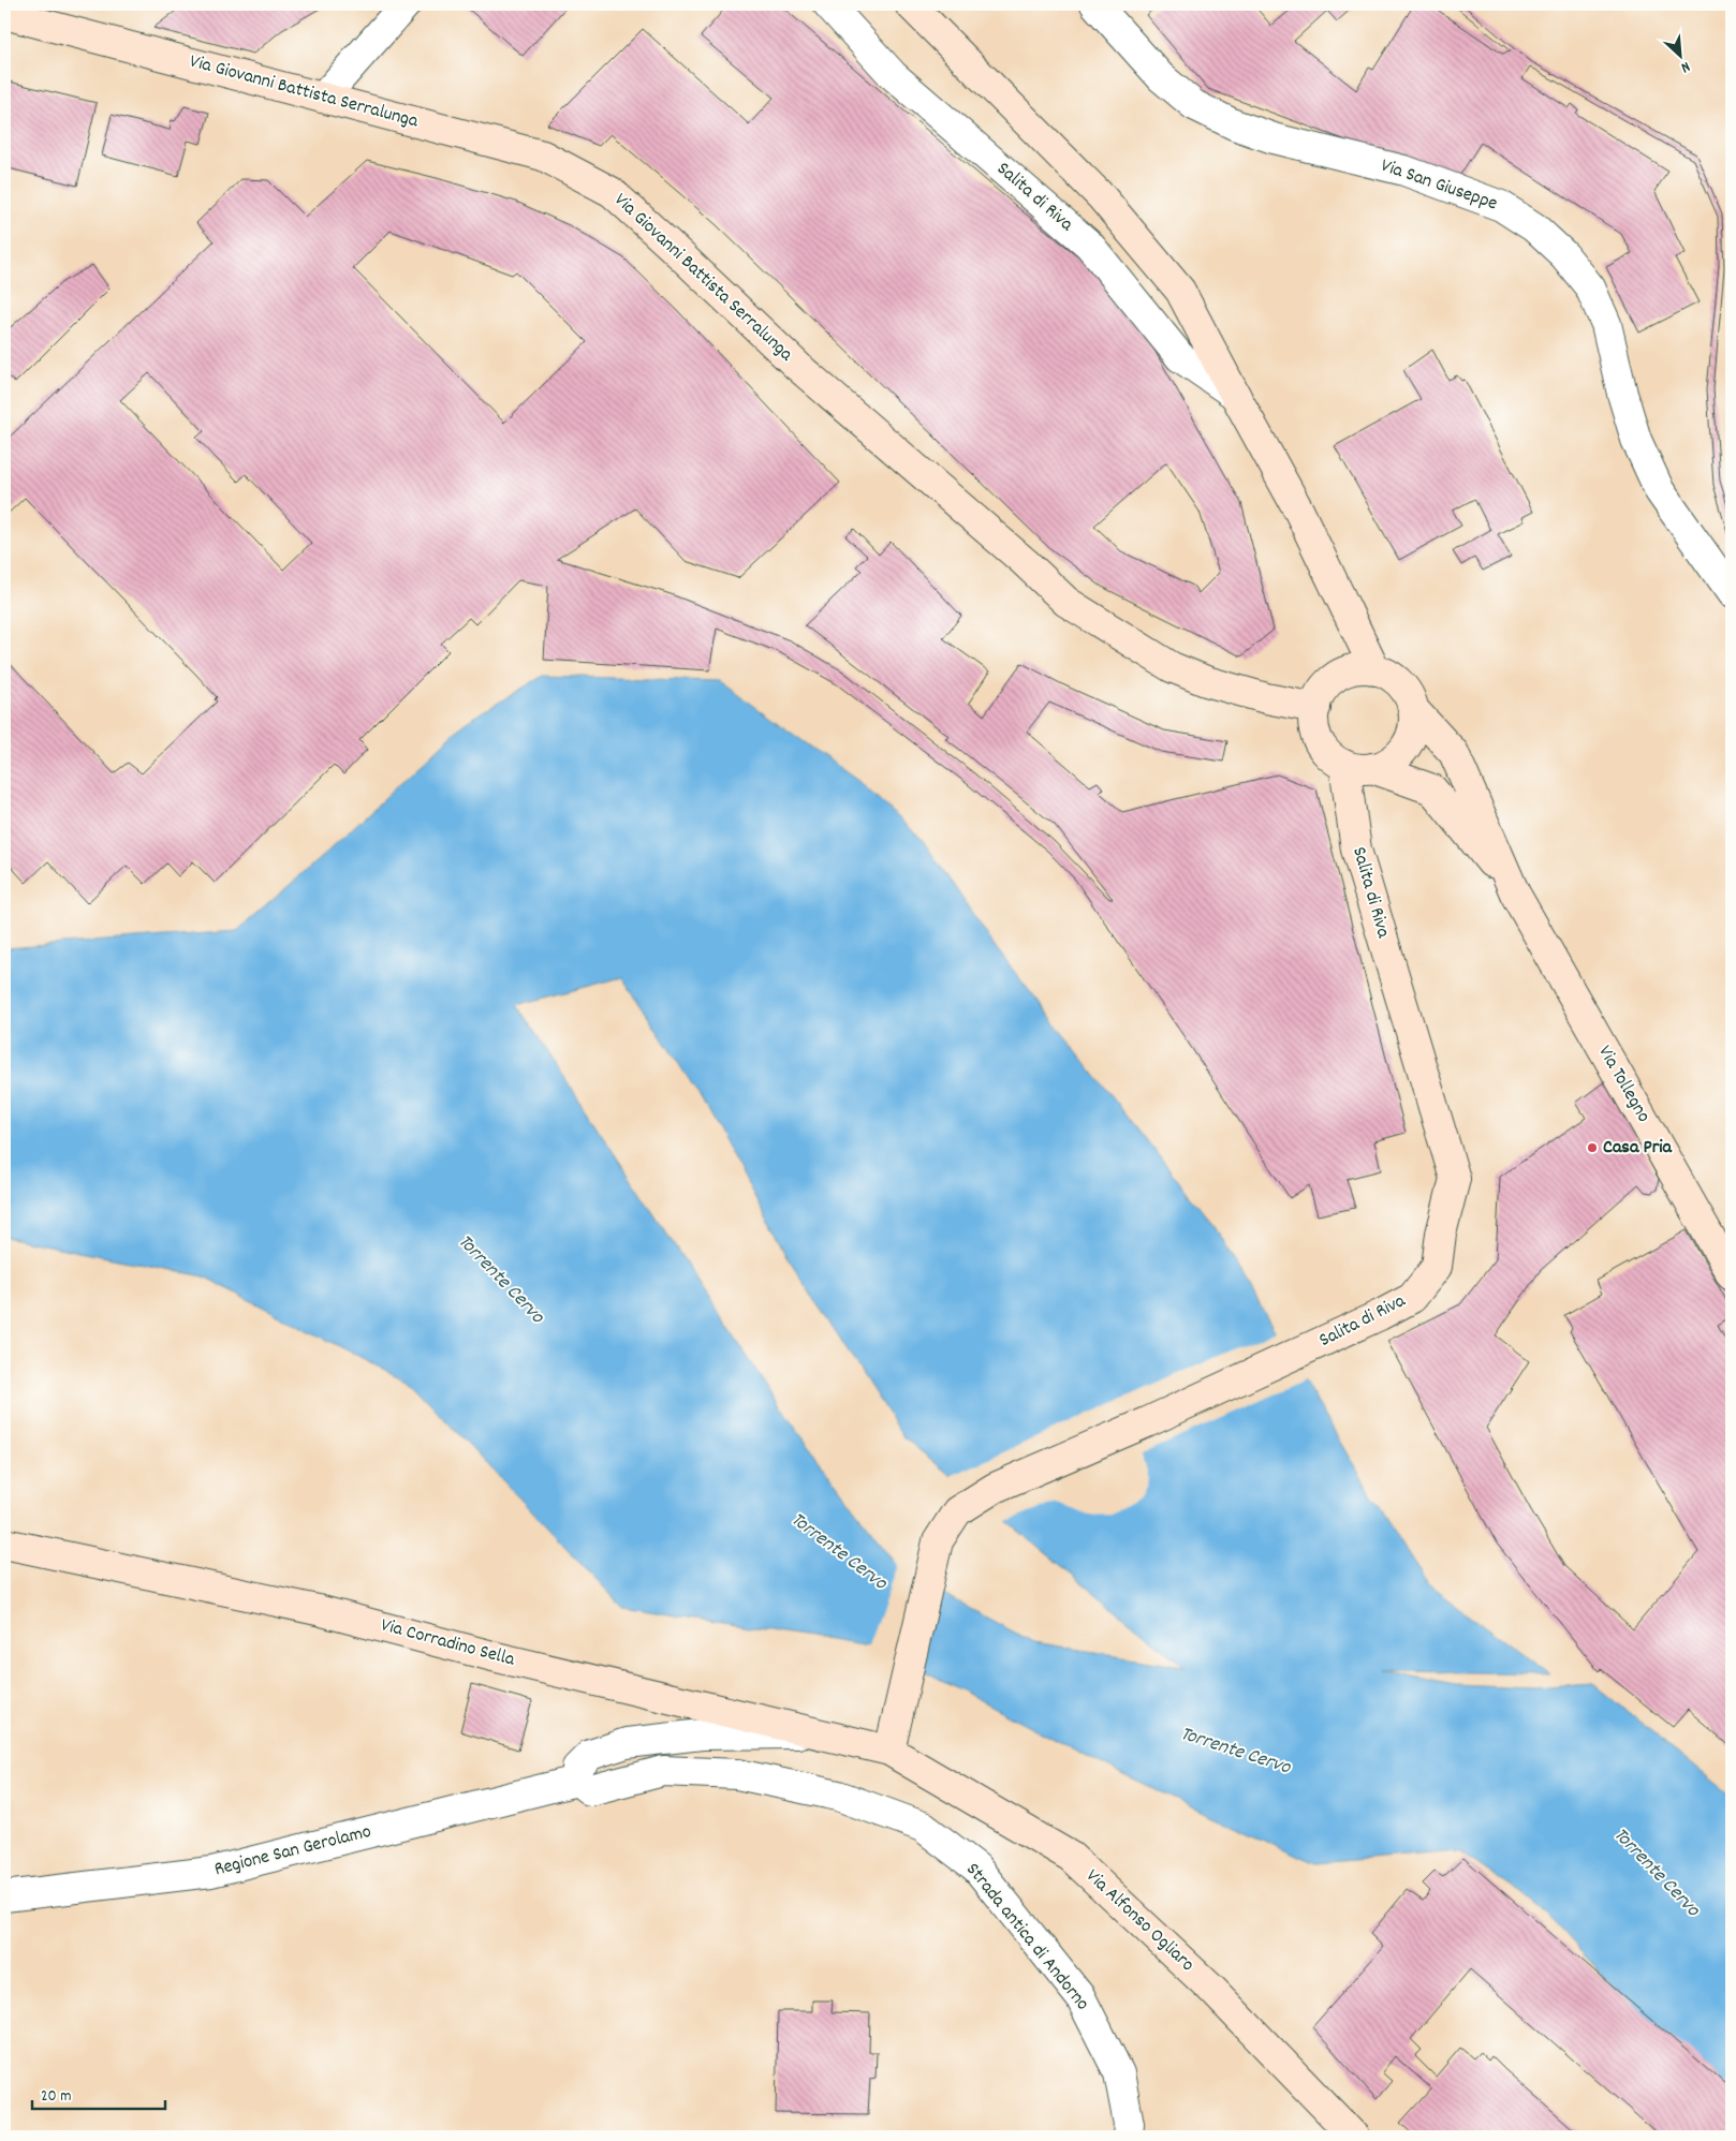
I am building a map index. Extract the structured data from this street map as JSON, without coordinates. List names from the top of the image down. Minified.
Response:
{"streets":{"street":["Via Giovanni Battista Serralunga","Via San Giuseppe","Salita di Riva","Via Tollegno","Via Corradino Sella","Regione San Gerolamo","Via Alfonso Ogliaro","Strada antica di Andorno"]},"crossings":[["Via Giovanni Battista Serralunga","Salita di Riva"],["Via Giovanni Battista Serralunga","Via Tollegno"],["Salita di Riva","Via Tollegno"],["Salita di Riva","Via Corradino Sella"],["Salita di Riva","Via Alfonso Ogliaro"],["Via Corradino Sella","Via Alfonso Ogliaro"],["Regione San Gerolamo","Strada antica di Andorno"]],"water":["Torrente Cervo"],"places":["Casa Pria"],"scale_bar":"20 m","north":"bottom right"}
